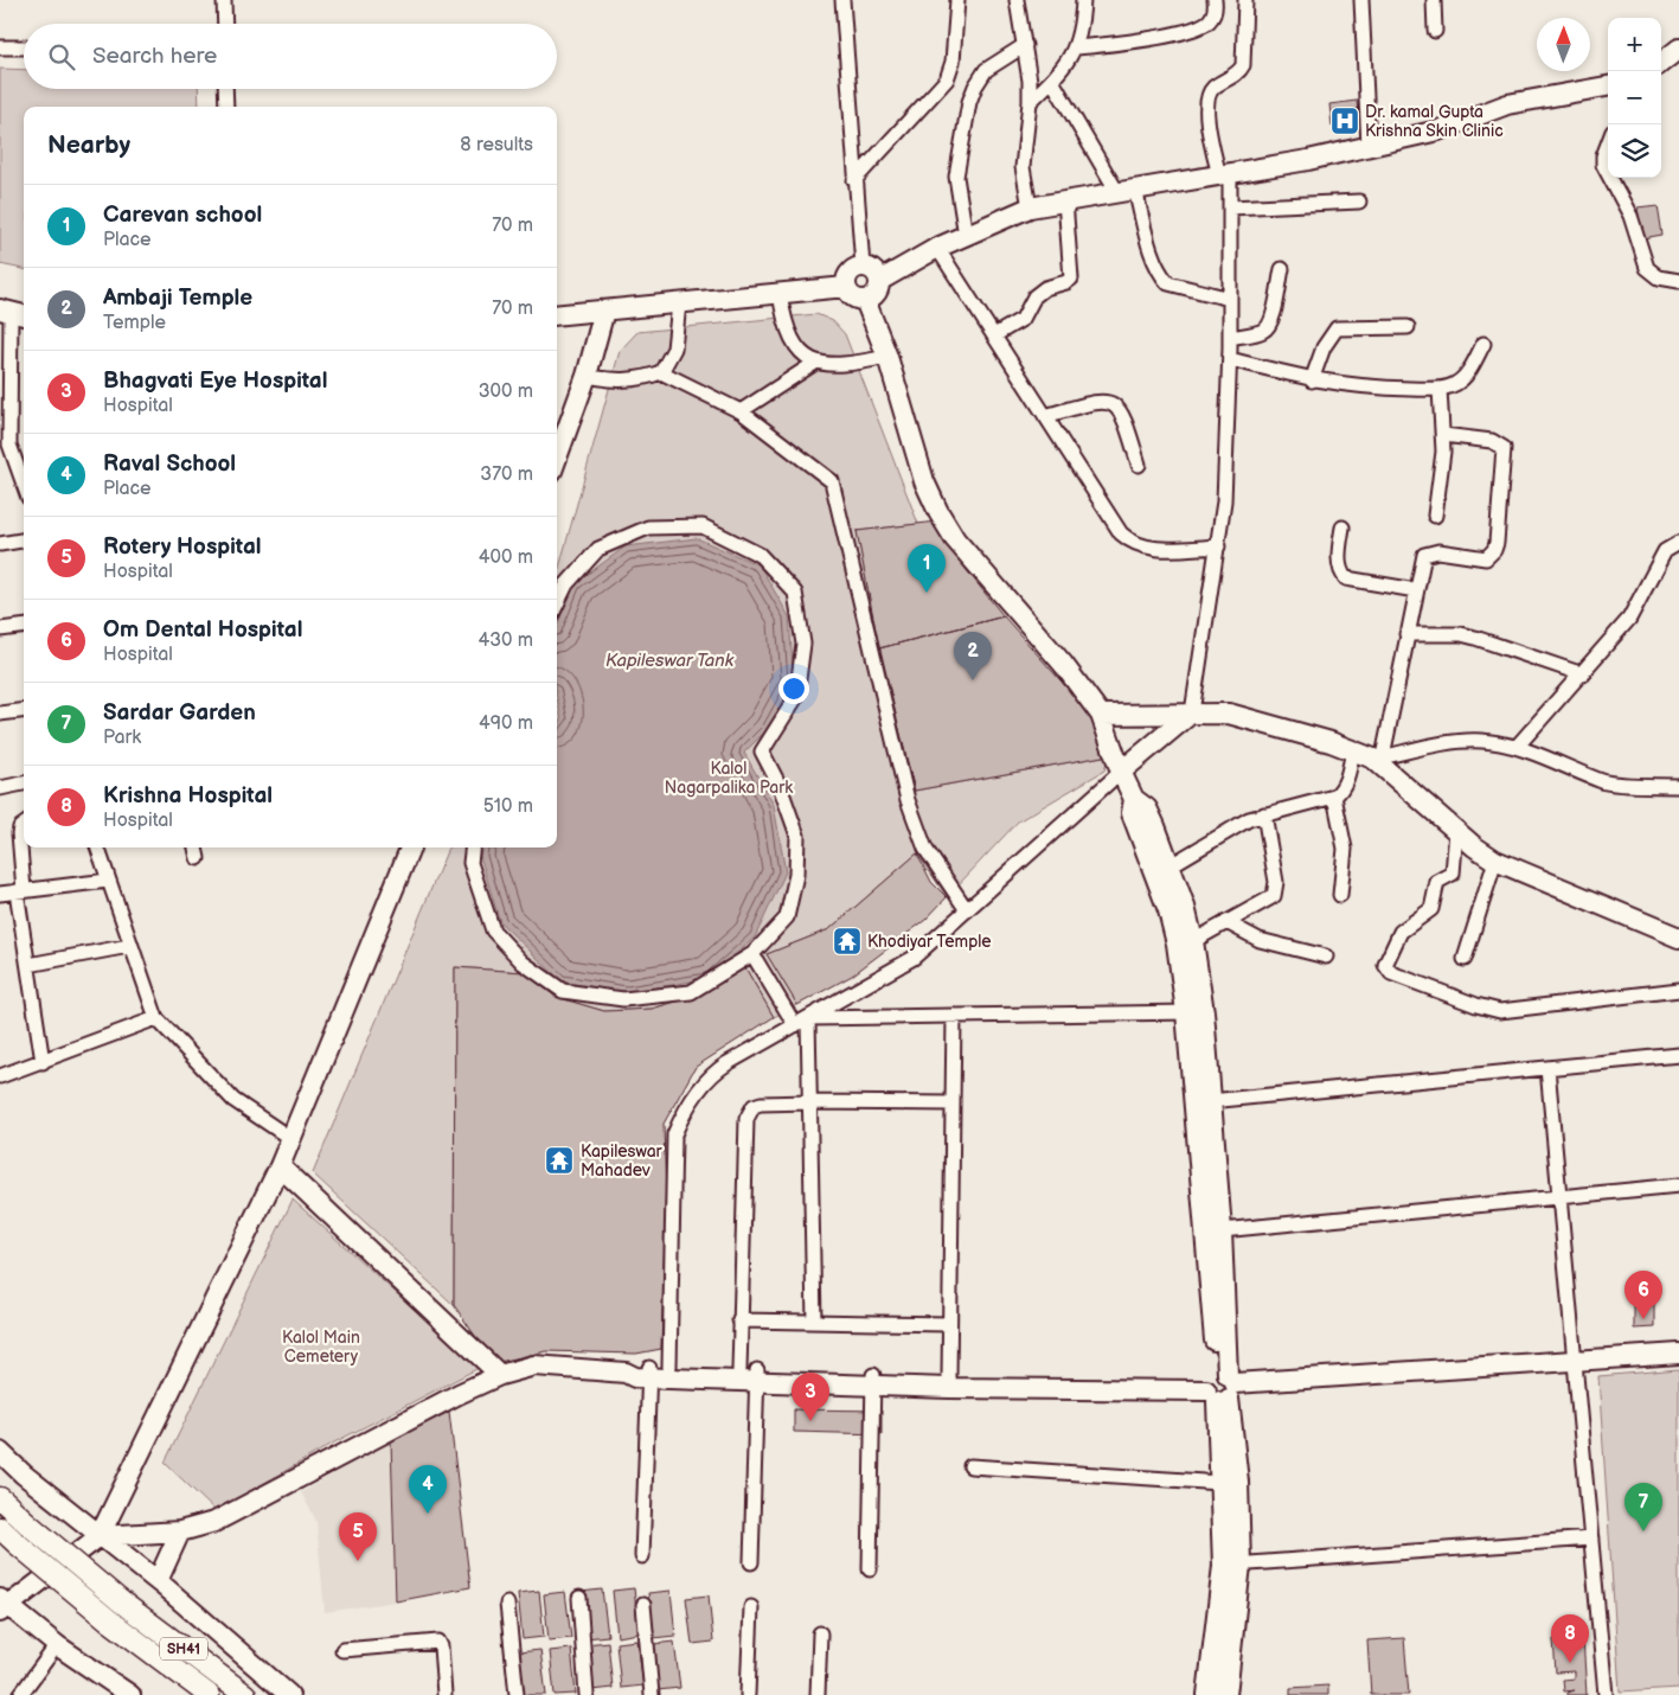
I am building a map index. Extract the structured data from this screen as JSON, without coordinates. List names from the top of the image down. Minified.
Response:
{"streets":{"main road":["SH41"]},"water":["Kapileswar Tank"],"parks":["Kalol Nagarpalika Park","Kalol Main Cemetery"],"places":{"hospital":["Dr. kamal Gupta Krishna Skin Clinic"],"temple":["Khodiyar Temple","Kapileswar Mahadev"]},"north":"top","page":{"map_buttons":["+","−"],"search":"Search here","heading":["Nearby","8 results"],"list":[{"mark":"1","name":"Carevan school","note":"Place","value":"70 m"},{"mark":"2","name":"Ambaji Temple","note":"Temple","value":"70 m"},{"mark":"3","name":"Bhagvati Eye Hospital","note":"Hospital","value":"300 m"},{"mark":"4","name":"Raval School","note":"Place","value":"370 m"},{"mark":"5","name":"Rotery Hospital","note":"Hospital","value":"400 m"},{"mark":"6","name":"Om Dental Hospital","note":"Hospital","value":"430 m"},{"mark":"7","name":"Sardar Garden","note":"Park","value":"490 m"},{"mark":"8","name":"Krishna Hospital","note":"Hospital","value":"510 m"}],"pins":["1","2","6","3","4","7","5","8"]}}
